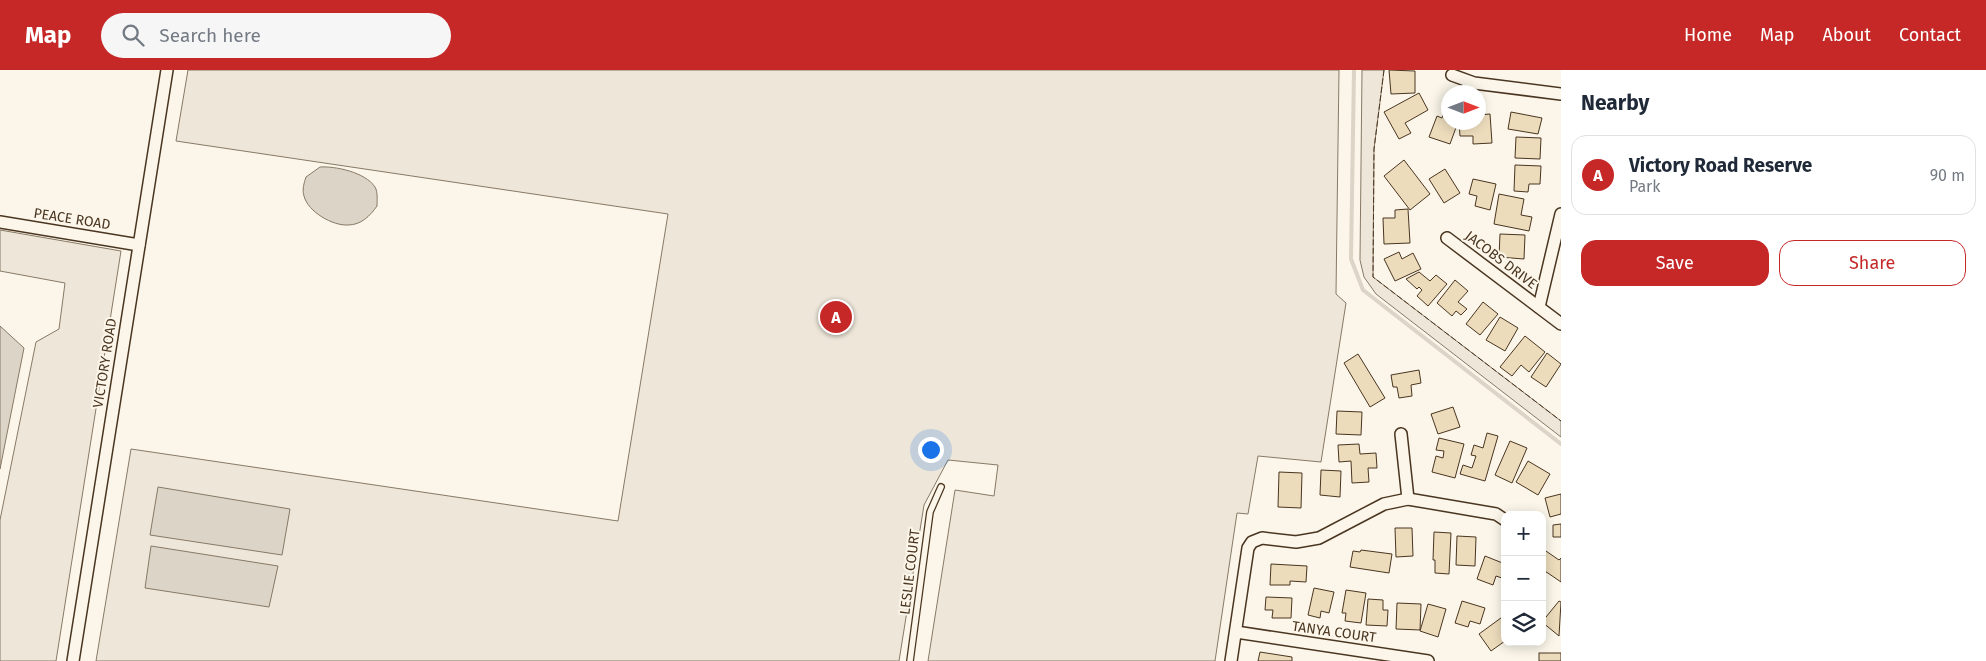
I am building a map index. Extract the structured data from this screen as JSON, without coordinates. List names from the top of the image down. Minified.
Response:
{"streets":{"street":["PEACE ROAD","JACOBS DRIVE","VICTORY ROAD","TANYA COURT"],"lane":["LESLIE COURT"]},"crossings":[["PEACE ROAD","VICTORY ROAD"]],"north":"right","page":{"header":"Map","search":"Search here","nav":["Home","Map","About","Contact"],"heading":"Nearby","list":[{"mark":"A","name":"Victory Road Reserve","note":"Park","value":"90 m"}],"buttons":["Save","Share"],"pins":"A","map_buttons":["+","−"]}}
